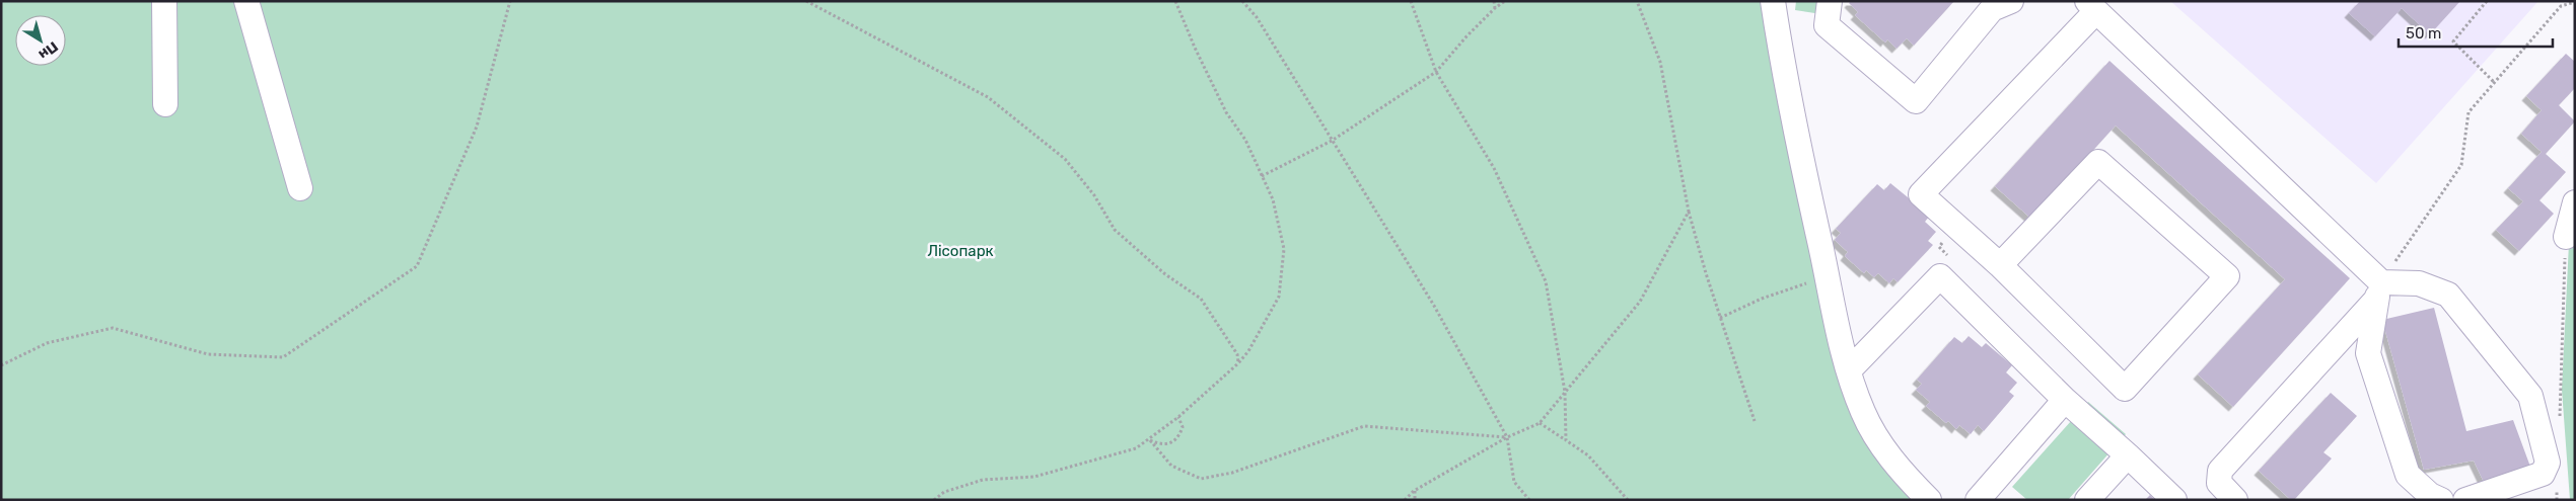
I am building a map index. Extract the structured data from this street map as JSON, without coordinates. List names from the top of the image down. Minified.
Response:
{"parks":["Лісопарк"],"scale_bar":"50 m","north":"bottom right"}
